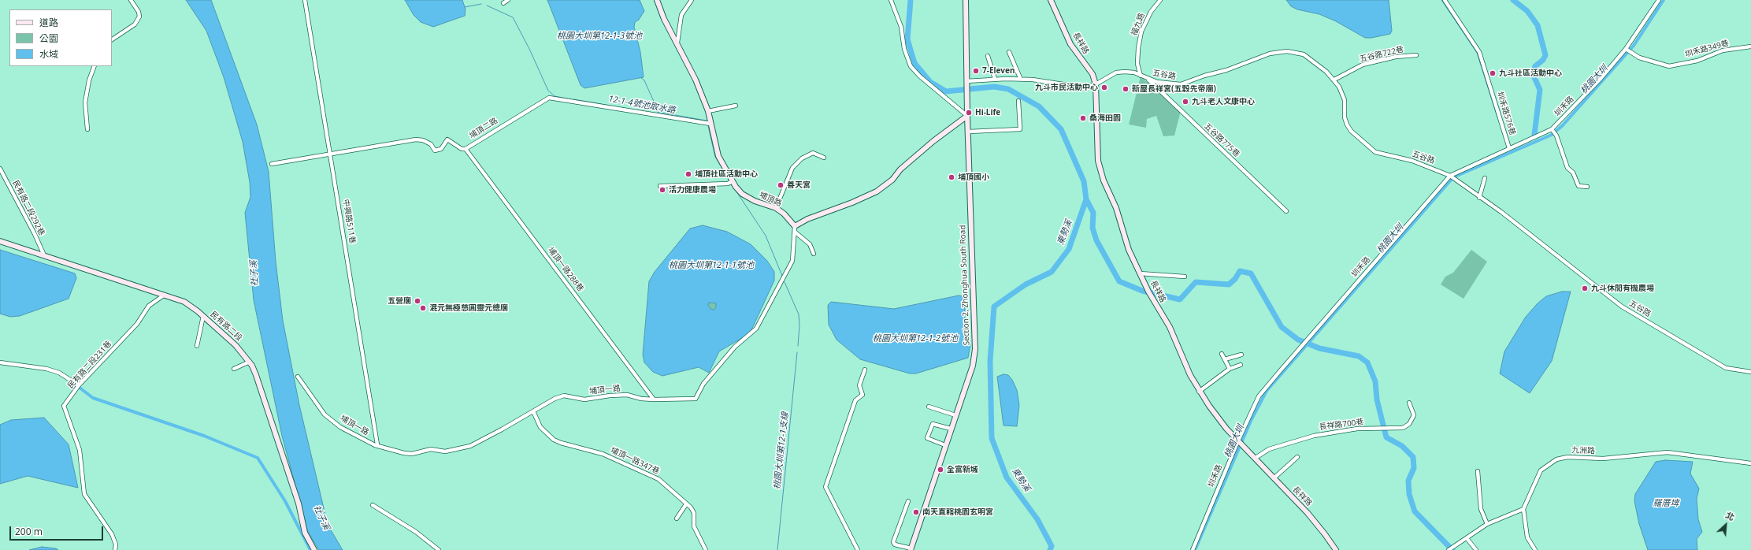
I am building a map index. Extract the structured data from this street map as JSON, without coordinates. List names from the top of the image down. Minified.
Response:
{"streets":{"street":["福九路","長祥路","圳禾路349巷","五谷路722巷","五谷路","圳禾路","圳禾路576巷","埔頂二路","五谷路775巷","埔頂路","民有路二段292巷","中興路511巷","埔頂一路288巷","Section 2, Zhonghua South Road","民有路二段","民有路二段231巷","埔頂一路","長祥路700巷","九洲路","埔頂一路347巷"]},"crossings":[["福九路","五谷路"],["長祥路","五谷路"],["長祥路","圳禾路"],["長祥路","長祥路700巷"],["圳禾路349巷","圳禾路"],["五谷路722巷","五谷路"],["五谷路","圳禾路"],["五谷路","五谷路775巷"],["五谷路","Section 2, Zhonghua South Road"],["圳禾路","圳禾路576巷"],["埔頂二路","埔頂路"],["埔頂二路","中興路511巷"],["埔頂二路","埔頂一路288巷"],["埔頂路","埔頂一路"],["民有路二段292巷","民有路二段"],["中興路511巷","埔頂一路"],["埔頂一路288巷","埔頂一路"],["民有路二段","民有路二段231巷"],["埔頂一路","埔頂一路347巷"]],"water":["桃園大圳第12-1-3號池","桃園大圳","12-1-4號池取水路","東勢溪","桃園大圳第12-1-1號池","社子溪","桃園大圳第12-1-2號池","桃園大圳第12-1支線","羅厝埤"],"places":["7-Eleven","九斗社區活動中心","九斗市民活動中心","新屋長祥宮(五穀先帝廟)","九斗老人文康中心","Hi-Life","桑海田園","埔頂社區活動中心","埔頂國小","善天宮","活力健康農場","九斗休閒有機農場","五營廟","混元無極慈圓靈元總廟","全富新城","南天直轄桃園玄明宮"],"legend":["道路","公園","水域"],"scale_bar":"200 m","north":"top right"}
